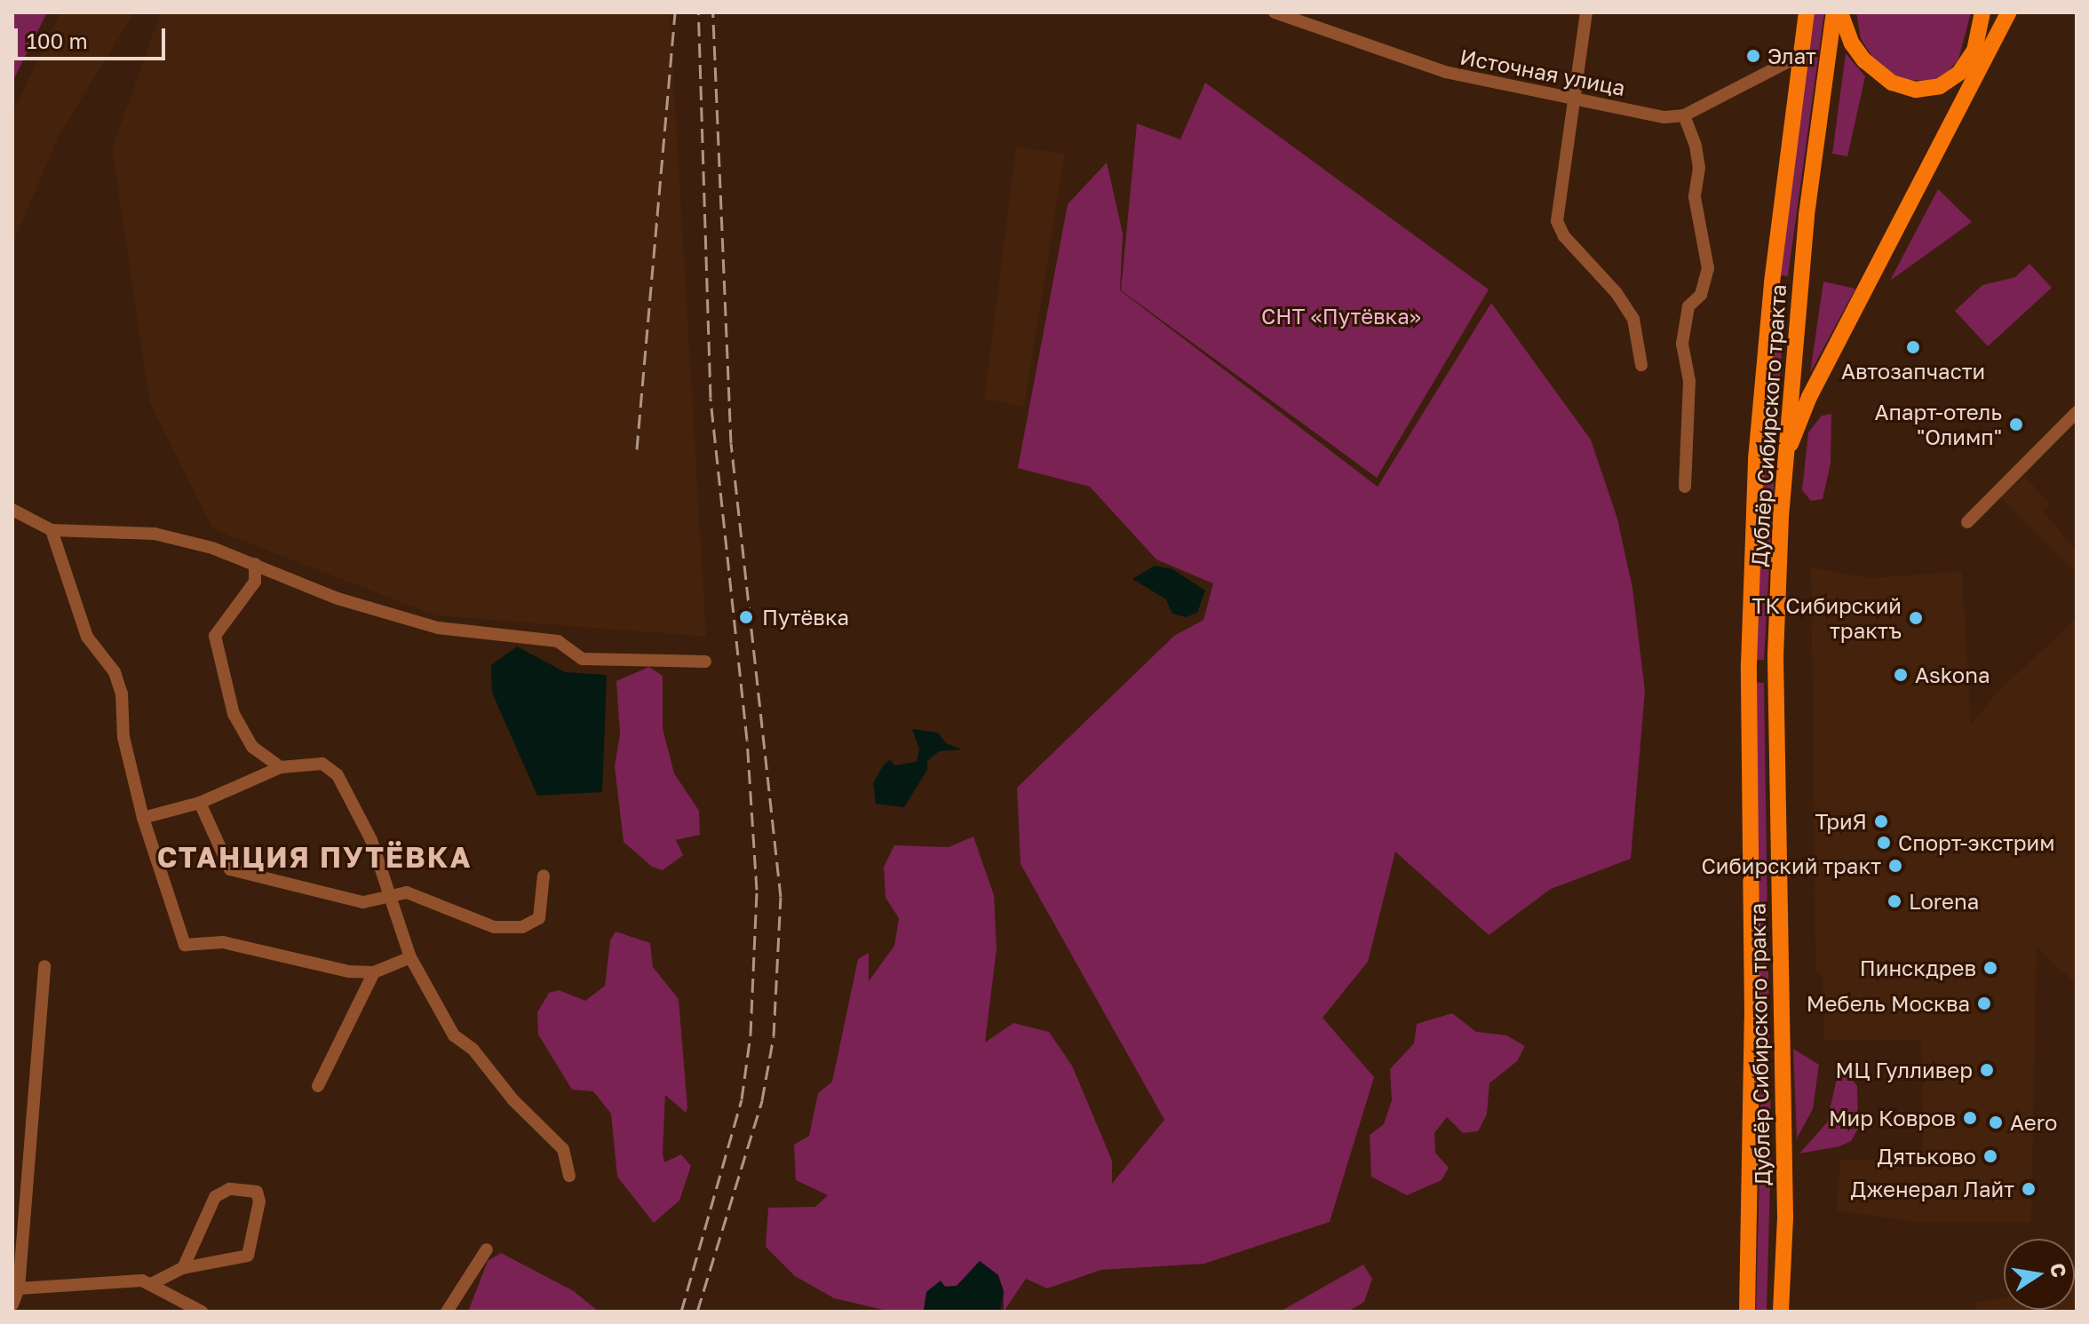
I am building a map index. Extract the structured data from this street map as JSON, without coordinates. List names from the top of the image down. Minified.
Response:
{"streets":{"main road":["Дублёр Сибирского тракта"],"street":["Источная улица"]},"districts":["СТАНЦИЯ ПУТЁВКА"],"parks":["СНТ «Путёвка»"],"places":["Элат","Автозапчасти","Апарт-отель \"Олимп\"","Путёвка","ТК Сибирский трактъ","Askona","ТриЯ","Спорт-экстрим","Сибирский тракт","Lorena","Пинскдрев","Мебель Москва","МЦ Гулливер","Мир Ковров","Aero","Дятьково","Дженерал Лайт"],"scale_bar":"100 m","north":"right"}
